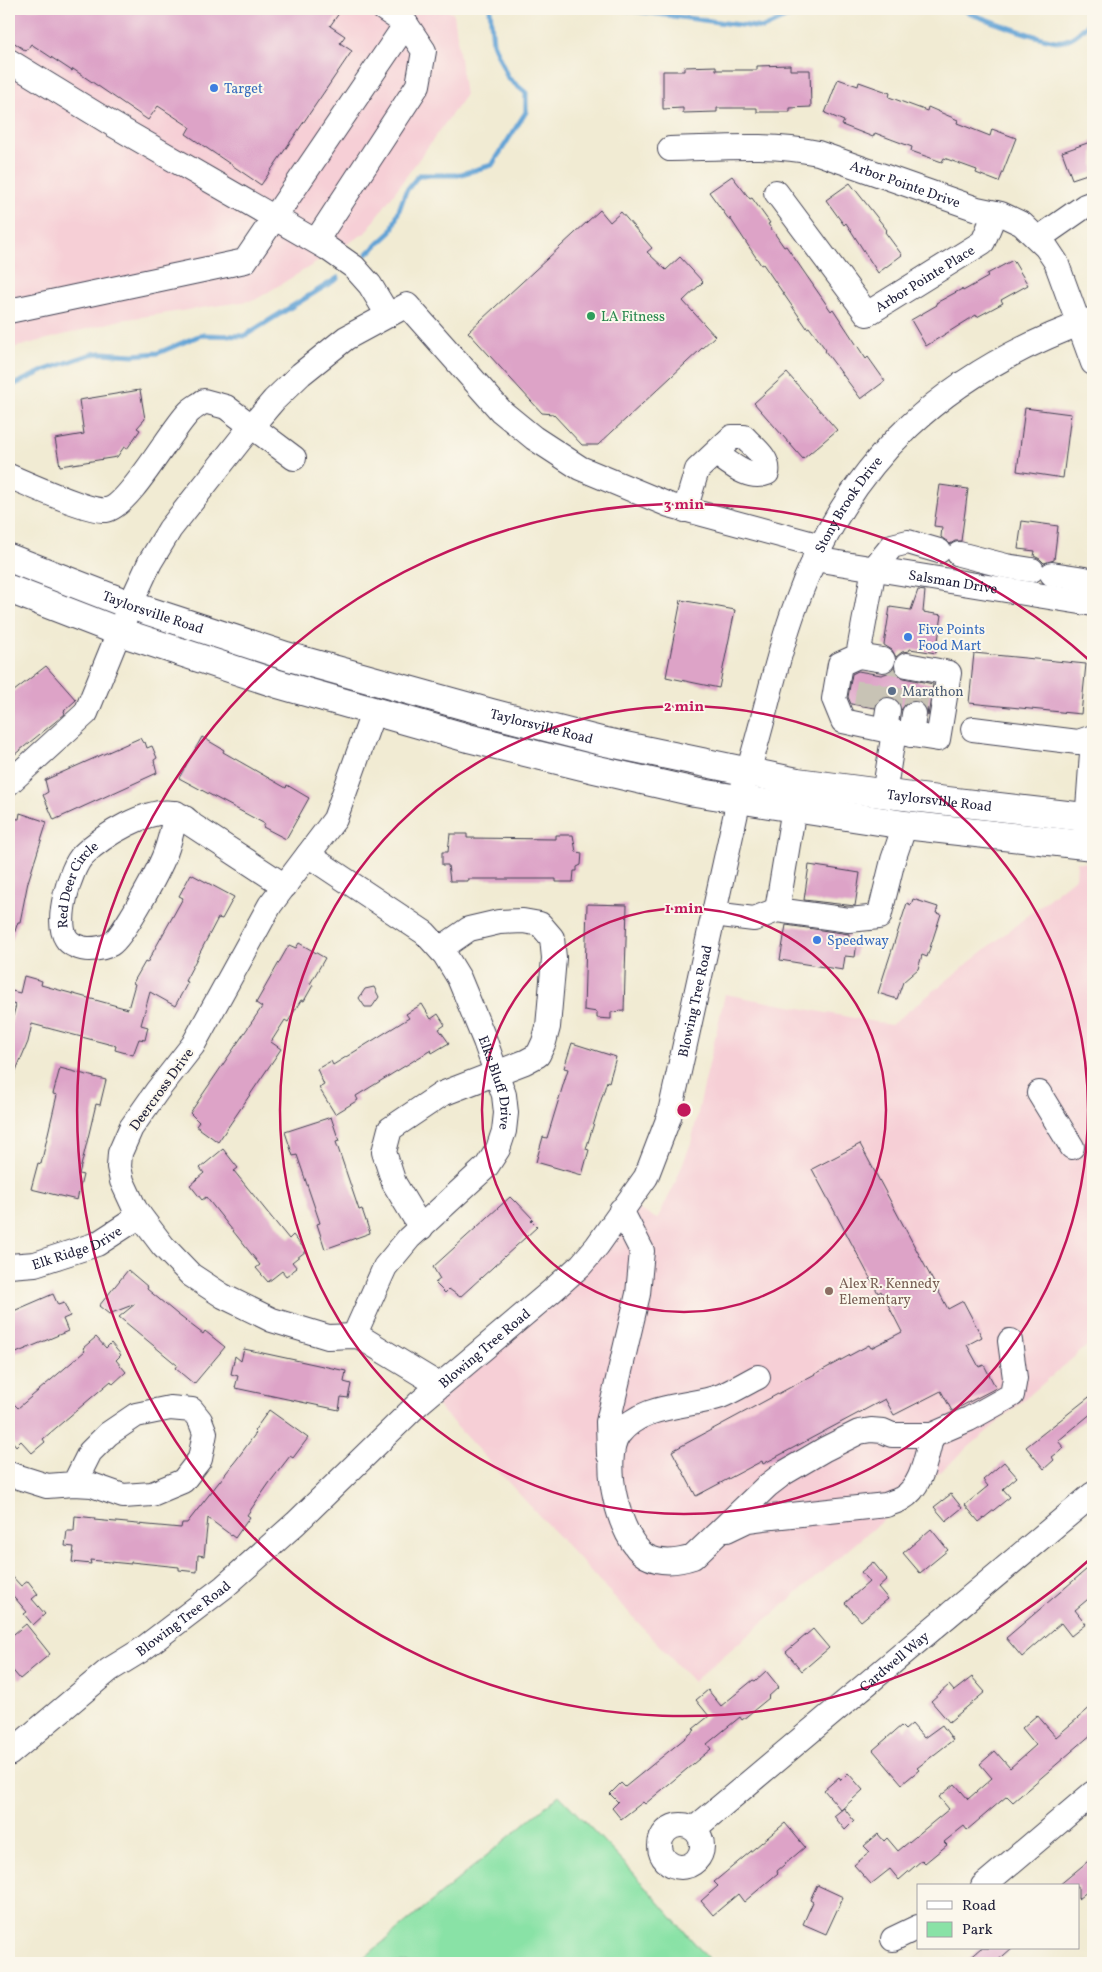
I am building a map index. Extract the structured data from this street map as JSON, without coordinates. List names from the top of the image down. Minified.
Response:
{"streets":{"main road":["Taylorsville Road"],"street":["Arbor Pointe Drive","Arbor Pointe Place","Stony Brook Drive","Salsman Drive","Red Deer Circle","Blowing Tree Road","Elks Bluff Drive","Deercross Drive","Elk Ridge Drive","Cardwell Way"]},"crossings":[["Arbor Pointe Drive","Arbor Pointe Place"],["Arbor Pointe Drive","Stony Brook Drive"],["Stony Brook Drive","Salsman Drive"],["Stony Brook Drive","Taylorsville Road"],["Stony Brook Drive","Blowing Tree Road"],["Taylorsville Road","Blowing Tree Road"],["Taylorsville Road","Deercross Drive"],["Blowing Tree Road","Deercross Drive"],["Elks Bluff Drive","Deercross Drive"],["Deercross Drive","Elk Ridge Drive"]],"places":["Target","LA Fitness","Five Points Food Mart","Marathon","Speedway","Alex R. Kennedy Elementary"],"legend":["Road","Park"],"rings":["3 min","2 min","1 min"]}
